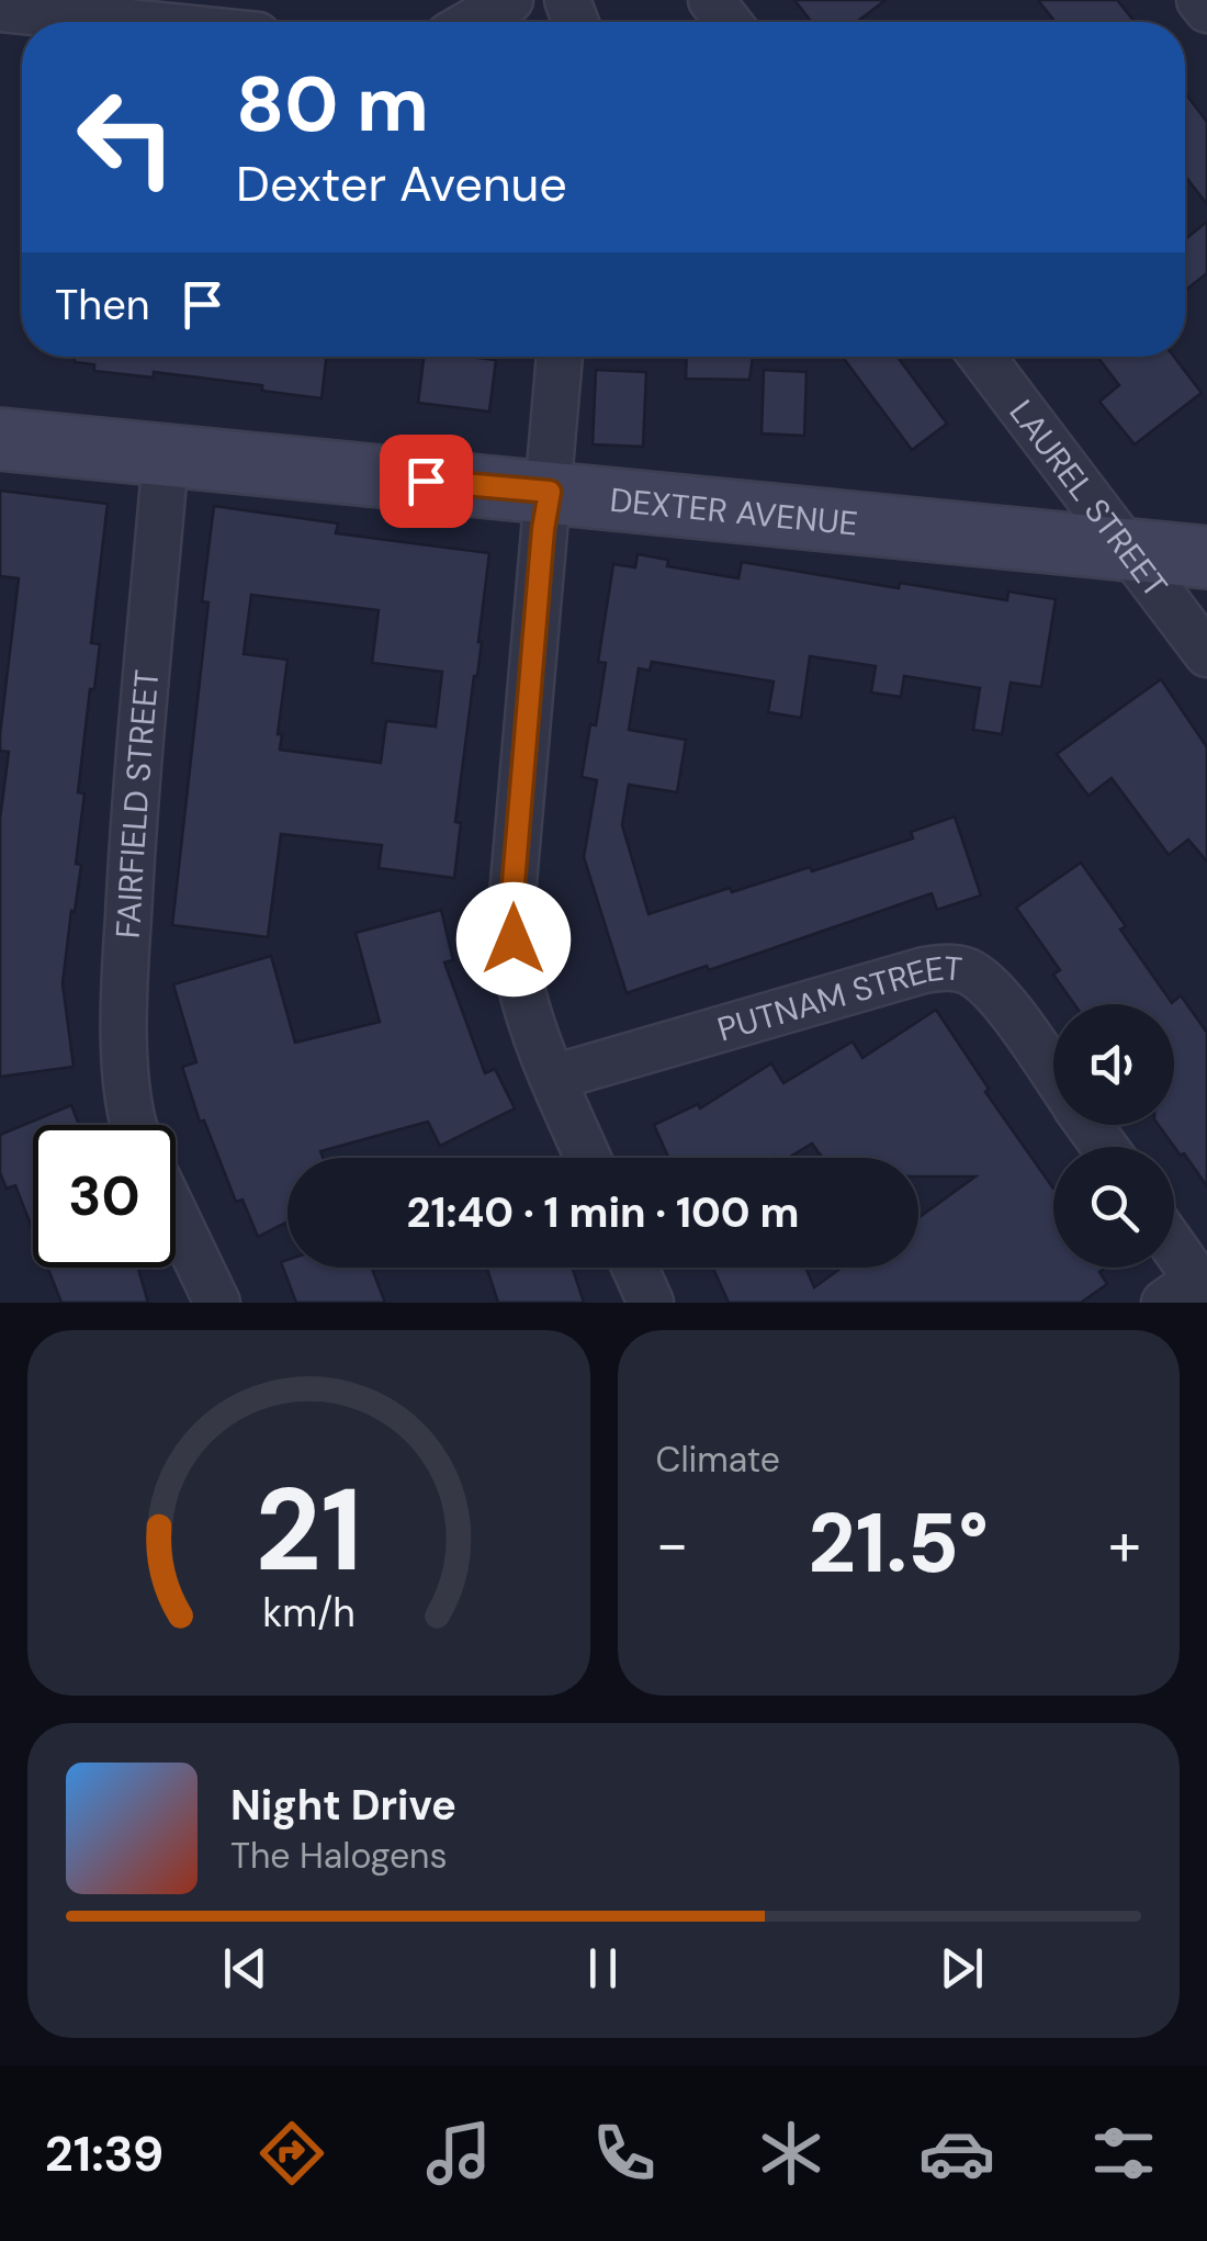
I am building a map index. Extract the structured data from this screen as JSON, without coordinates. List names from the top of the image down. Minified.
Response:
{"streets":{"street":["LAUREL STREET","DEXTER AVENUE","FAIRFIELD STREET","PUTNAM STREET"]},"crossings":[["LAUREL STREET","DEXTER AVENUE"],["DEXTER AVENUE","FAIRFIELD STREET"]],"page":{"turn":["80 m","Dexter Avenue"],"then":"Then","limit":"30","trip":"21:40 · 1 min · 100 m","tile":"Climate","heat":["−","21.5°","+"],"song":["Night Drive","The Halogens"],"tabs":"21:39","gauge":["21","km/h"]}}
